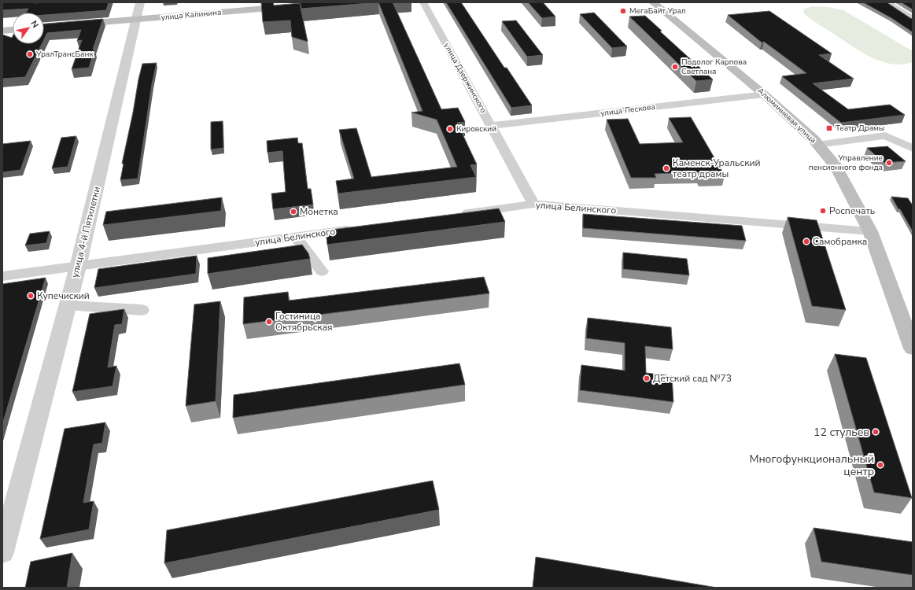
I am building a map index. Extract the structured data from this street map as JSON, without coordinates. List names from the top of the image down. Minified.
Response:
{"streets":{"main road":["улица Калинина","Алюминиевая улица"],"street":["улица Дзержинского","улица Лескова","улица Белинского","улица 4-й Пятилетки"]},"crossings":[["улица Калинина","улица 4-й Пятилетки"],["улица Дзержинского","улица Лескова"],["улица Дзержинского","улица Белинского"],["улица Лескова","Алюминиевая улица"],["Алюминиевая улица","улица Белинского"],["улица Белинского","улица 4-й Пятилетки"]],"places":{"other":["МегаБайт Урал","УралТрансБанк","Подолог Карпова Светлана","Кировский","Управление пенсионного фонда","Каменск-Уральский театр драмы","Роспечать","Монетка","Самобранка","Купечиский","Гостиница Октябрьская","Детский сад №73","12 стульев","Многофункциональный центр"],"transit":["Театр Драмы"]},"north":"top right"}
